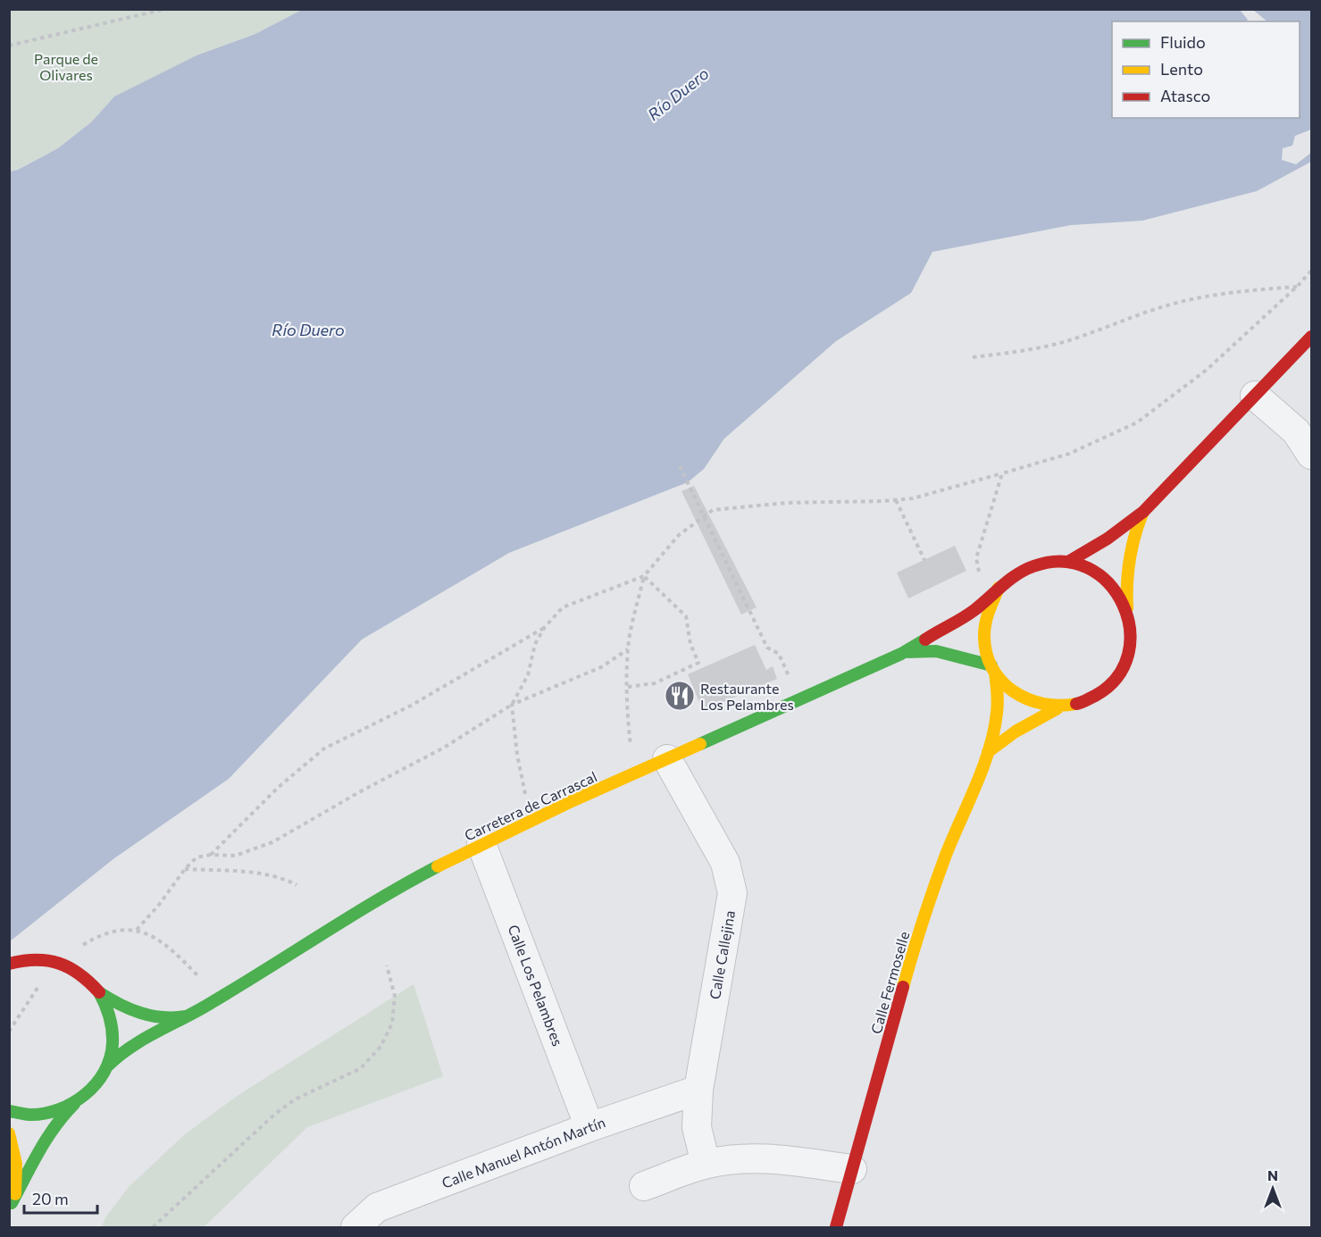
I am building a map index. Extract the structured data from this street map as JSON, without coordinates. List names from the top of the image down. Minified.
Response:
{"streets":{"main road":["Carretera de Carrascal","Calle Fermoselle"],"street":["Calle Callejina","Calle Los Pelambres","Calle Manuel Antón Martín"]},"crossings":[["Carretera de Carrascal","Calle Callejina"],["Carretera de Carrascal","Calle Fermoselle"],["Carretera de Carrascal","Calle Los Pelambres"],["Calle Callejina","Calle Manuel Antón Martín"],["Calle Los Pelambres","Calle Manuel Antón Martín"]],"water":["Río Duero"],"parks":["Parque de Olivares"],"places":{"restaurant":["Restaurante Los Pelambres"]},"legend":["Fluido","Lento","Atasco"],"scale_bar":"20 m","north":"top"}
